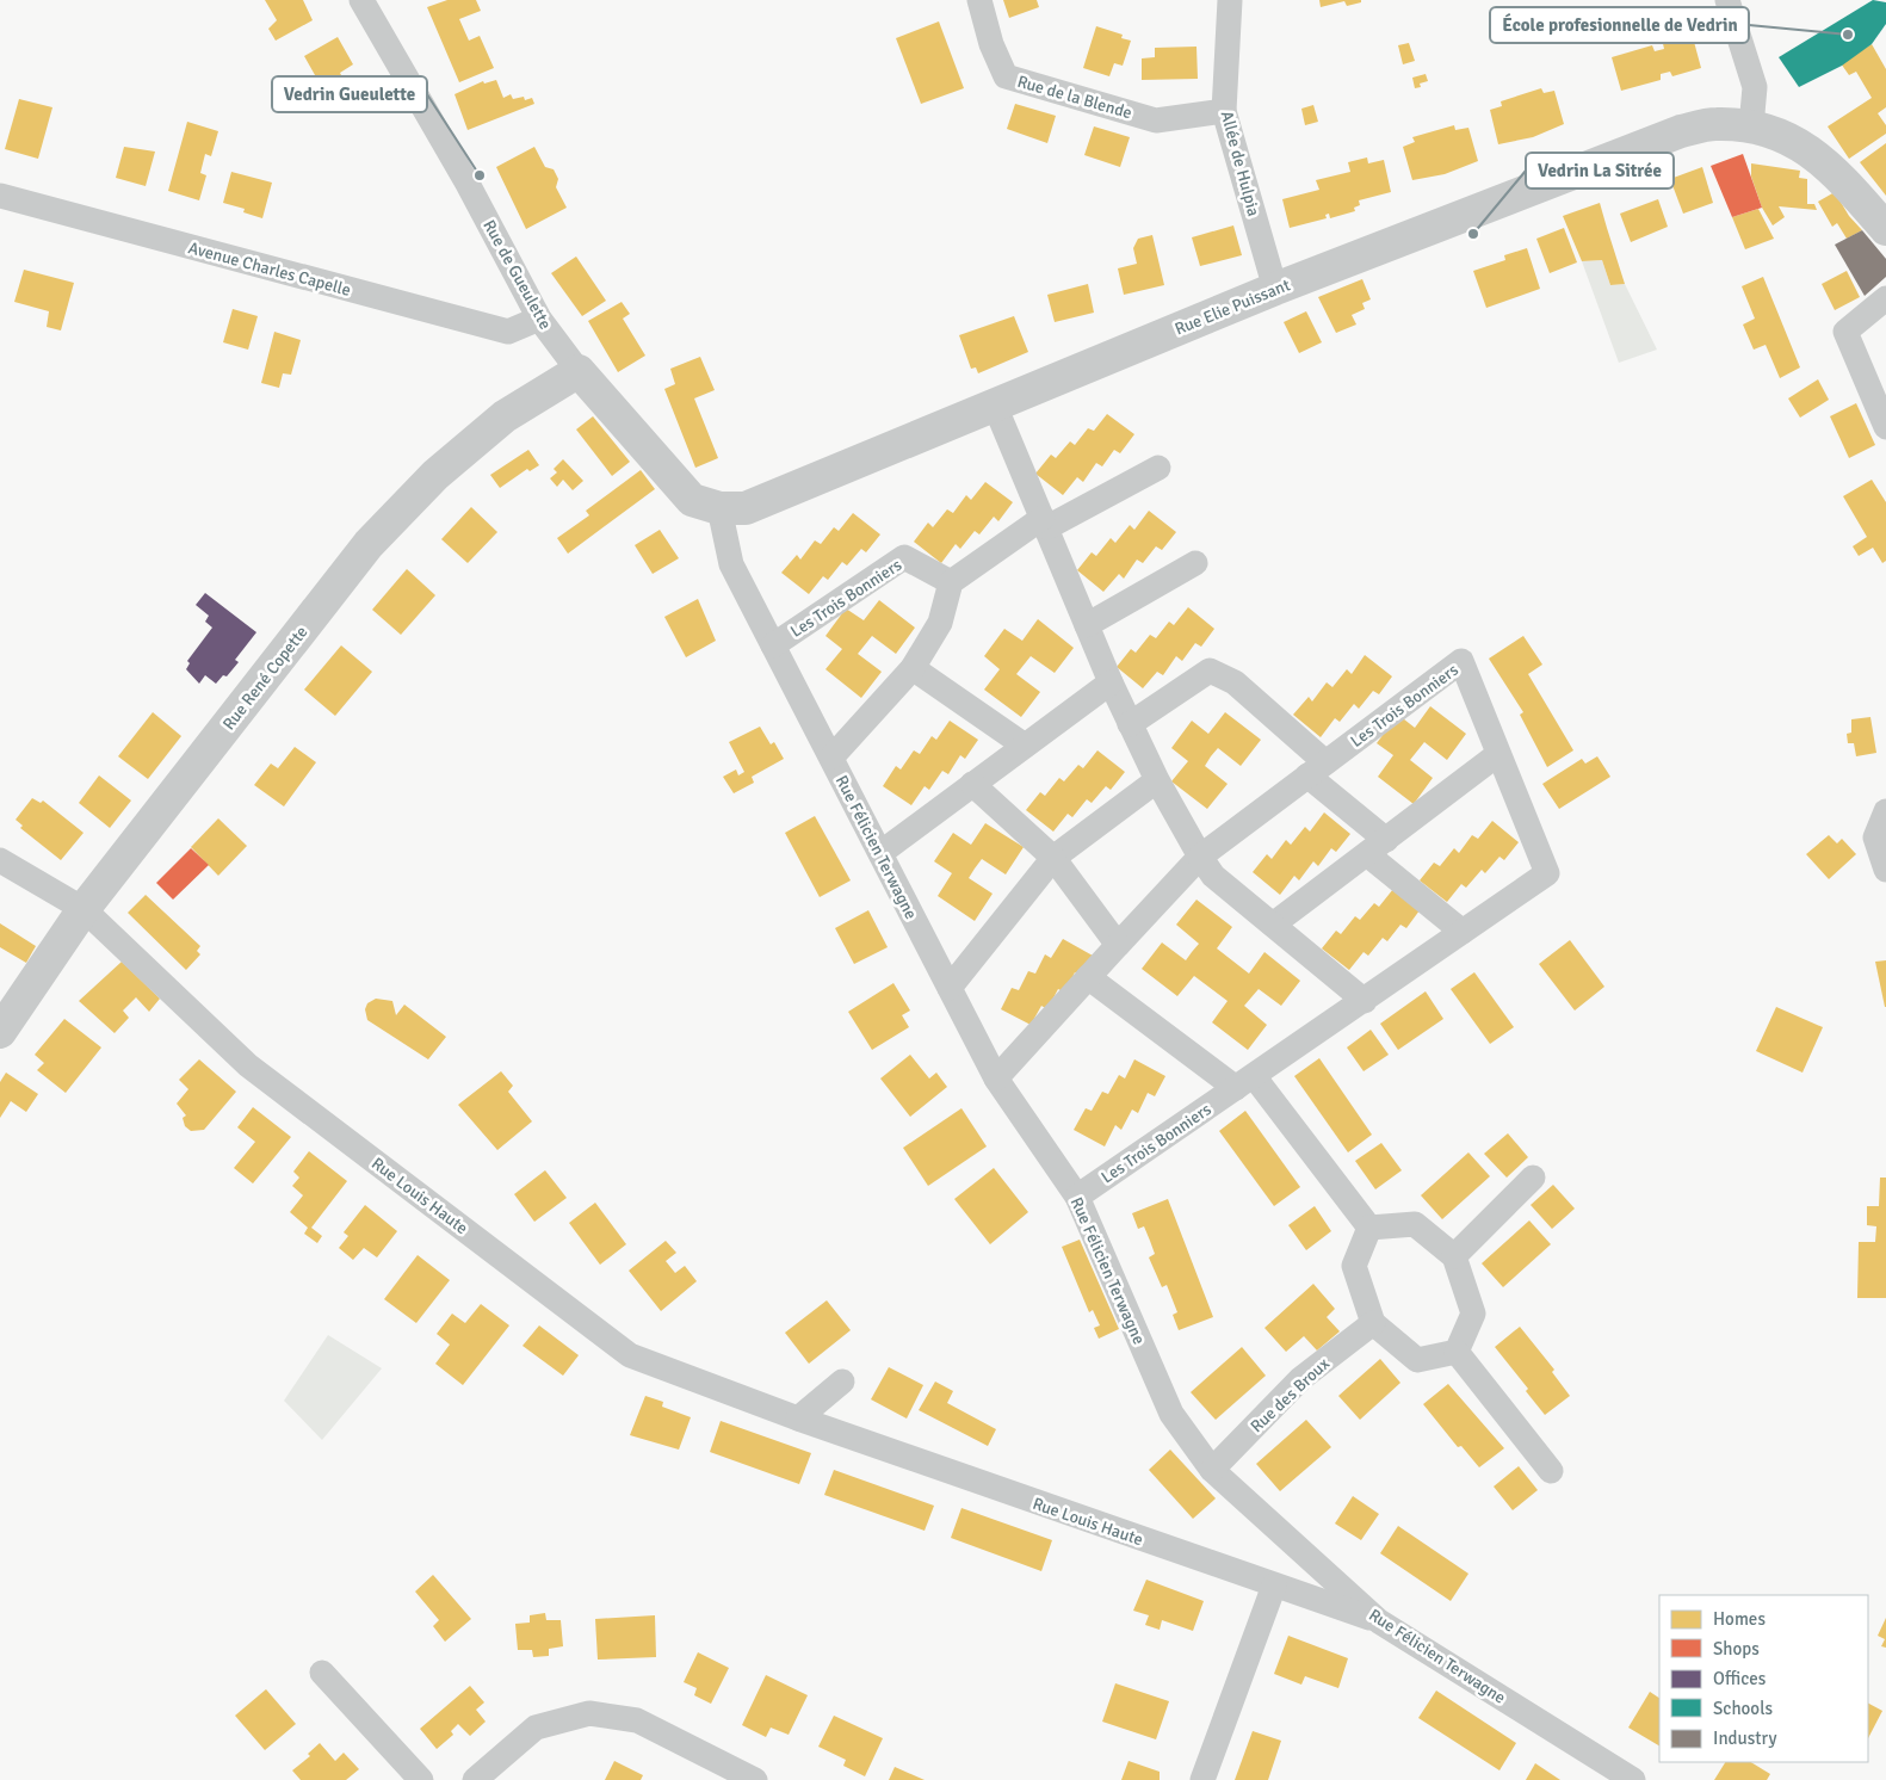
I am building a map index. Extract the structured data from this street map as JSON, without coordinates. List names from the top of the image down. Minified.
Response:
{"streets":{"street":["Rue de la Blende","Allée de Hulpia","Avenue Charles Capelle","Rue de Gueulette","Rue Elie Puissant","Les Trois Bonniers","Rue René Copette","Rue Félicien Terwagne","Rue Louis Haute","Rue des Broux"]},"crossings":[["Rue de la Blende","Allée de Hulpia"],["Allée de Hulpia","Rue Elie Puissant"],["Avenue Charles Capelle","Rue de Gueulette"],["Rue de Gueulette","Rue Elie Puissant"],["Rue de Gueulette","Rue René Copette"],["Rue de Gueulette","Rue Félicien Terwagne"],["Rue Elie Puissant","Rue Félicien Terwagne"],["Les Trois Bonniers","Rue Félicien Terwagne"],["Rue René Copette","Rue Louis Haute"],["Rue Félicien Terwagne","Rue Louis Haute"],["Rue Félicien Terwagne","Rue des Broux"]],"places":["École profesionnelle de Vedrin","Vedrin Gueulette","Vedrin La Sitrée"],"legend":["Homes","Shops","Offices","Schools","Industry"]}
